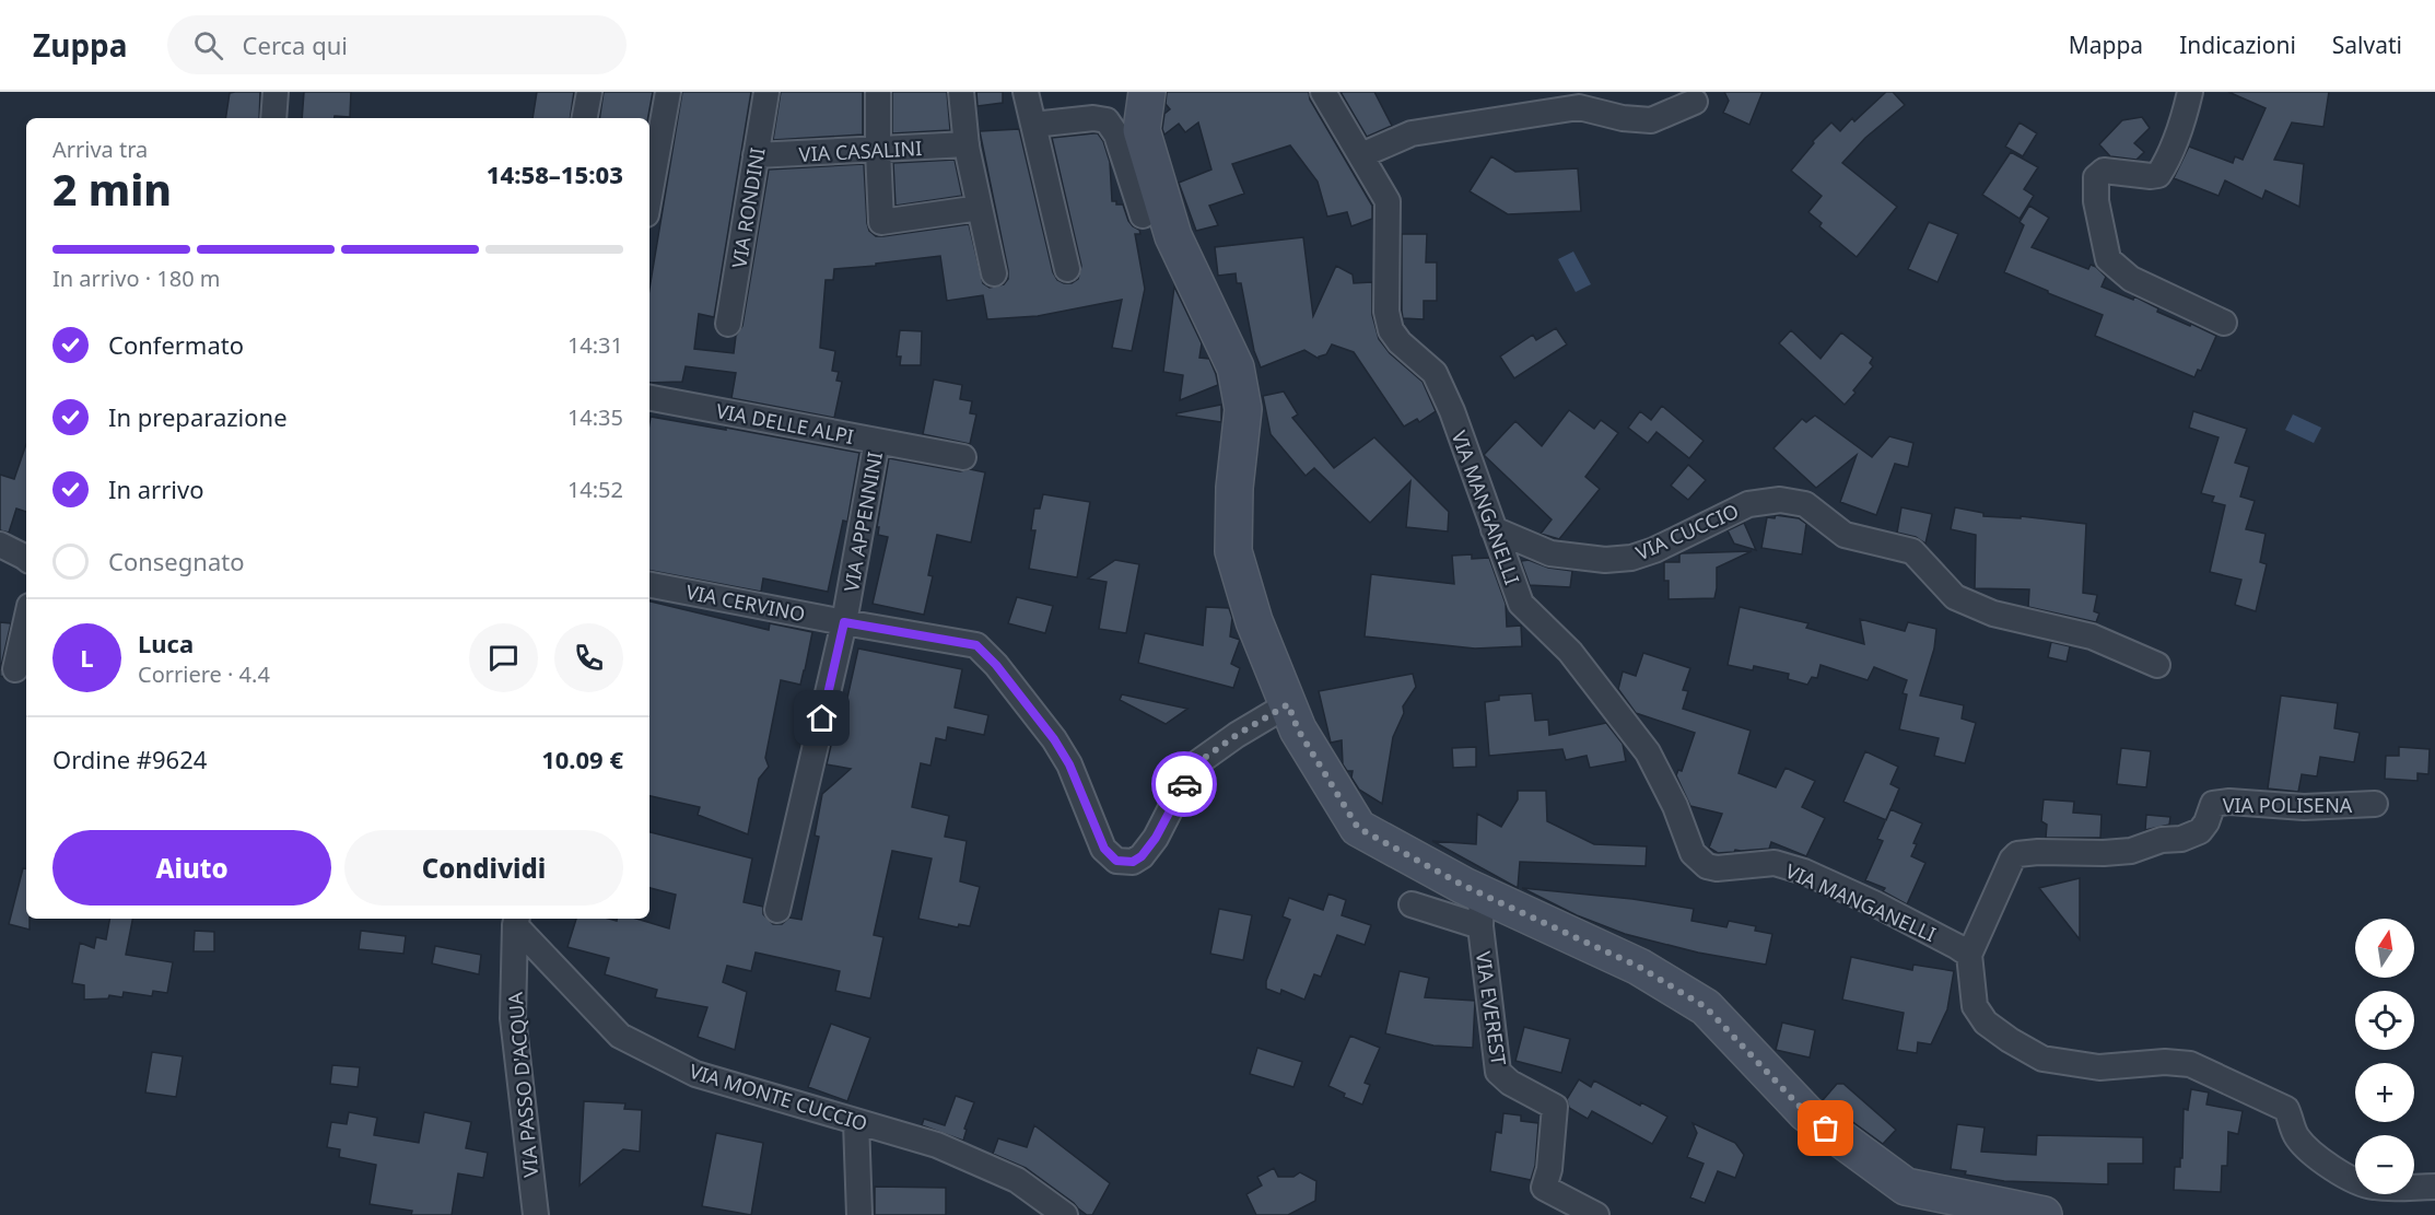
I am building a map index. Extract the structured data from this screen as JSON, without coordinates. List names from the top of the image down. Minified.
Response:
{"streets":{"street":["VIA CASALINI","VIA RONDINI","VIA DELLE ALPI","VIA MANGANELLI","VIA APPENNINI","VIA CUCCIO","VIA CERVINO","VIA POLISENA","VIA EVEREST","VIA PASSO D'ACQUA","VIA MONTE CUCCIO"]},"crossings":[["VIA CASALINI","VIA RONDINI"],["VIA DELLE ALPI","VIA APPENNINI"],["VIA MANGANELLI","VIA CUCCIO"],["VIA MANGANELLI","VIA POLISENA"],["VIA APPENNINI","VIA CERVINO"],["VIA PASSO D'ACQUA","VIA MONTE CUCCIO"]],"north":"top","page":{"header":"Zuppa","search":"Cerca qui","nav":["Mappa","Indicazioni","Salvati"],"heading":["2 min","Arriva tra","14:58–15:03"],"panel":["Luca","Corriere · 4.4","Ordine #9624","10.09 €"],"bar":"In arrivo · 180 m","list":[["Confermato","14:31"],["In preparazione","14:35"],["In arrivo","14:52"],"Consegnato"],"round":"L","buttons":["Aiuto","Condividi"],"map_buttons":["+","−"]}}
